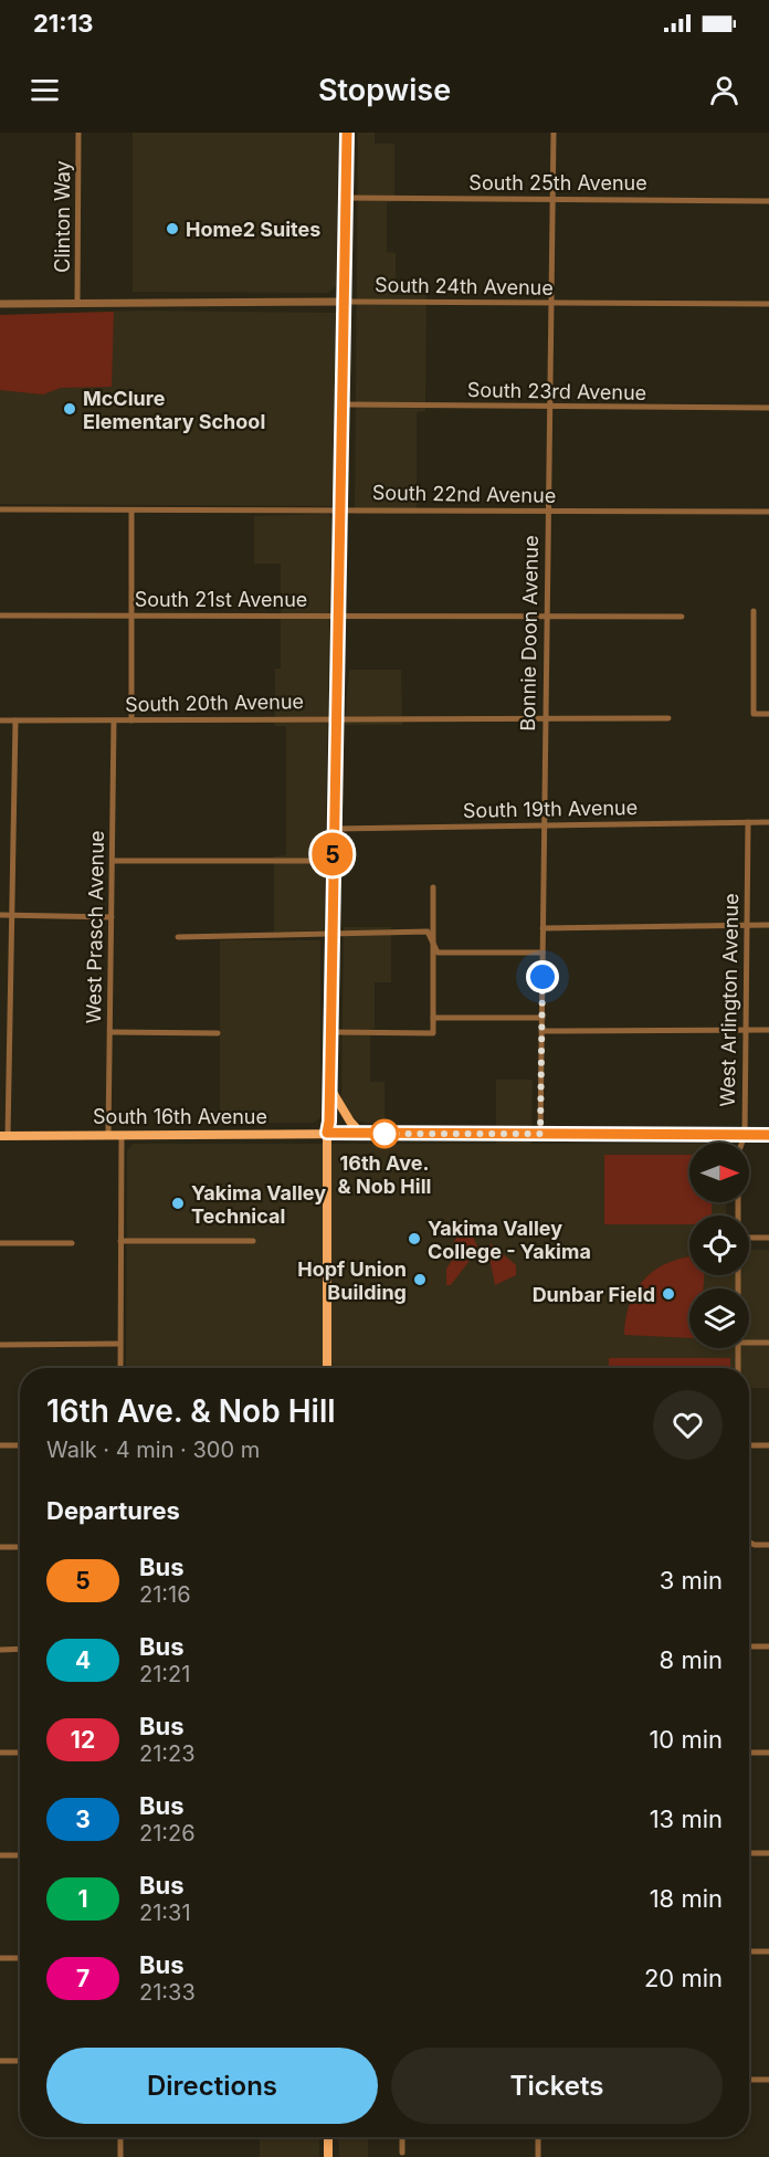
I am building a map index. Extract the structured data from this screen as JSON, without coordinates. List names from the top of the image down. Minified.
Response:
{"streets":{"main road":["South 16th Avenue"],"street":["South 25th Avenue","Clinton Way","South 24th Avenue","South 23rd Avenue","South 22nd Avenue","South 21st Avenue","Bonnie Doon Avenue","South 20th Avenue","South 19th Avenue","West Prasch Avenue","West Arlington Avenue"]},"crossings":[["South 25th Avenue","Bonnie Doon Avenue"],["Clinton Way","South 24th Avenue"],["South 24th Avenue","Bonnie Doon Avenue"],["South 23rd Avenue","Bonnie Doon Avenue"],["South 22nd Avenue","Bonnie Doon Avenue"],["South 21st Avenue","Bonnie Doon Avenue"],["Bonnie Doon Avenue","South 20th Avenue"],["Bonnie Doon Avenue","South 19th Avenue"],["Bonnie Doon Avenue","South 16th Avenue"],["South 20th Avenue","West Prasch Avenue"],["South 19th Avenue","West Arlington Avenue"],["West Prasch Avenue","South 16th Avenue"],["West Arlington Avenue","South 16th Avenue"]],"places":["Home2 Suites","McClure Elementary School","16th Ave. & Nob Hill","Yakima Valley Technical","Yakima Valley College - Yakima","Hopf Union Building","Dunbar Field"],"lines":["bus line 5"],"north":"right","page":{"status":"21:13","header":"Stopwise","on_map":"5","heading":[["16th Ave. & Nob Hill","Walk · 4 min · 300 m"],"Departures"],"list":[{"mark":"5","name":"Bus","note":"21:16","value":"3 min"},{"mark":"4","name":"Bus","note":"21:21","value":"8 min"},{"mark":"12","name":"Bus","note":"21:23","value":"10 min"},{"mark":"3","name":"Bus","note":"21:26","value":"13 min"},{"mark":"1","name":"Bus","note":"21:31","value":"18 min"},{"mark":"7","name":"Bus","note":"21:33","value":"20 min"}],"buttons":["Directions","Tickets"]}}
